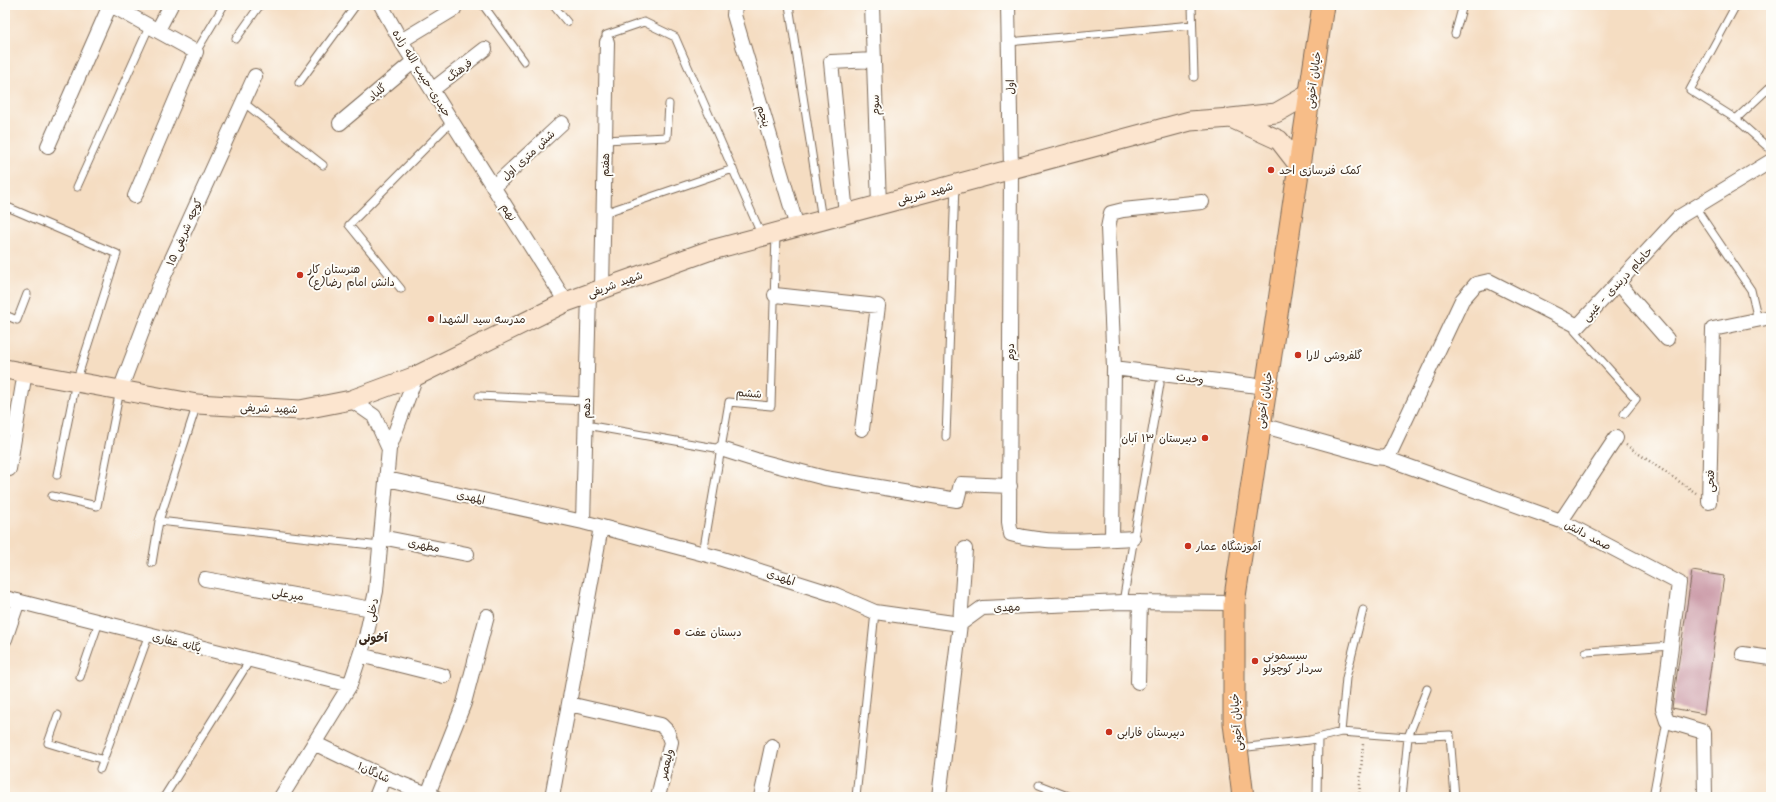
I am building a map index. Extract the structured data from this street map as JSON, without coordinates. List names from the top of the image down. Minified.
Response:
{"streets":{"main road":["خیابان آخونی","شهید شریفی"],"street":["فرهنگ","حیدری-حبیب الله زاده","اول","گلباد","سوم","پنجم","شش متری اول","هفتم","نهم","کوچه شریفی ۱۵","حامام دربندی - غیبی","دوم","وحدت","دهم","فتحی","المهدی","صمد دانش","مطهری","میرعلی","مهدی","دخلی","یگانه غفاری","ولیعصر","شادگان۱"],"lane":["ششم"]},"crossings":[["فرهنگ","حیدری-حبیب الله زاده"],["حیدری-حبیب الله زاده","گلباد"],["حیدری-حبیب الله زاده","نهم"],["خیابان آخونی","شهید شریفی"],["خیابان آخونی","وحدت"],["خیابان آخونی","صمد دانش"],["خیابان آخونی","مهدی"],["اول","شهید شریفی"],["اول","دوم"],["سوم","شهید شریفی"],["پنجم","شهید شریفی"],["شش متری اول","نهم"],["هفتم","شهید شریفی"],["هفتم","دهم"],["شهید شریفی","نهم"],["شهید شریفی","کوچه شریفی ۱۵"],["شهید شریفی","دوم"],["شهید شریفی","ششم"],["شهید شریفی","دهم"],["حامام دربندی - غیبی","صمد دانش"],["ششم","المهدی"],["دهم","المهدی"],["المهدی","مهدی"],["المهدی","دخلی"],["مطهری","دخلی"],["میرعلی","دخلی"],["دخلی","یگانه غفاری"],["دخلی","شادگان۱"]],"districts":["آخونی"],"places":["کمک فنرسازی احد","هنرستان کار دانش امام رضا(ع)","مدرسه سید الشهدا","گلفروشی لارا","دبیرستان ۱۳ آبان","آموزشگاه عمار","دبستان عفت","سیسمونی سردار کوچولو","دبیرستان فارابی"]}
